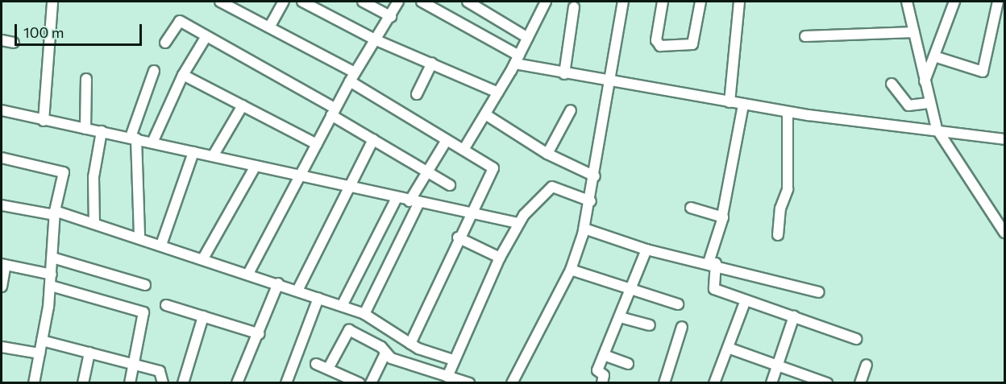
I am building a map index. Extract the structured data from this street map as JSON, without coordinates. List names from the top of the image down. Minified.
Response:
{"scale_bar":"100 m"}
